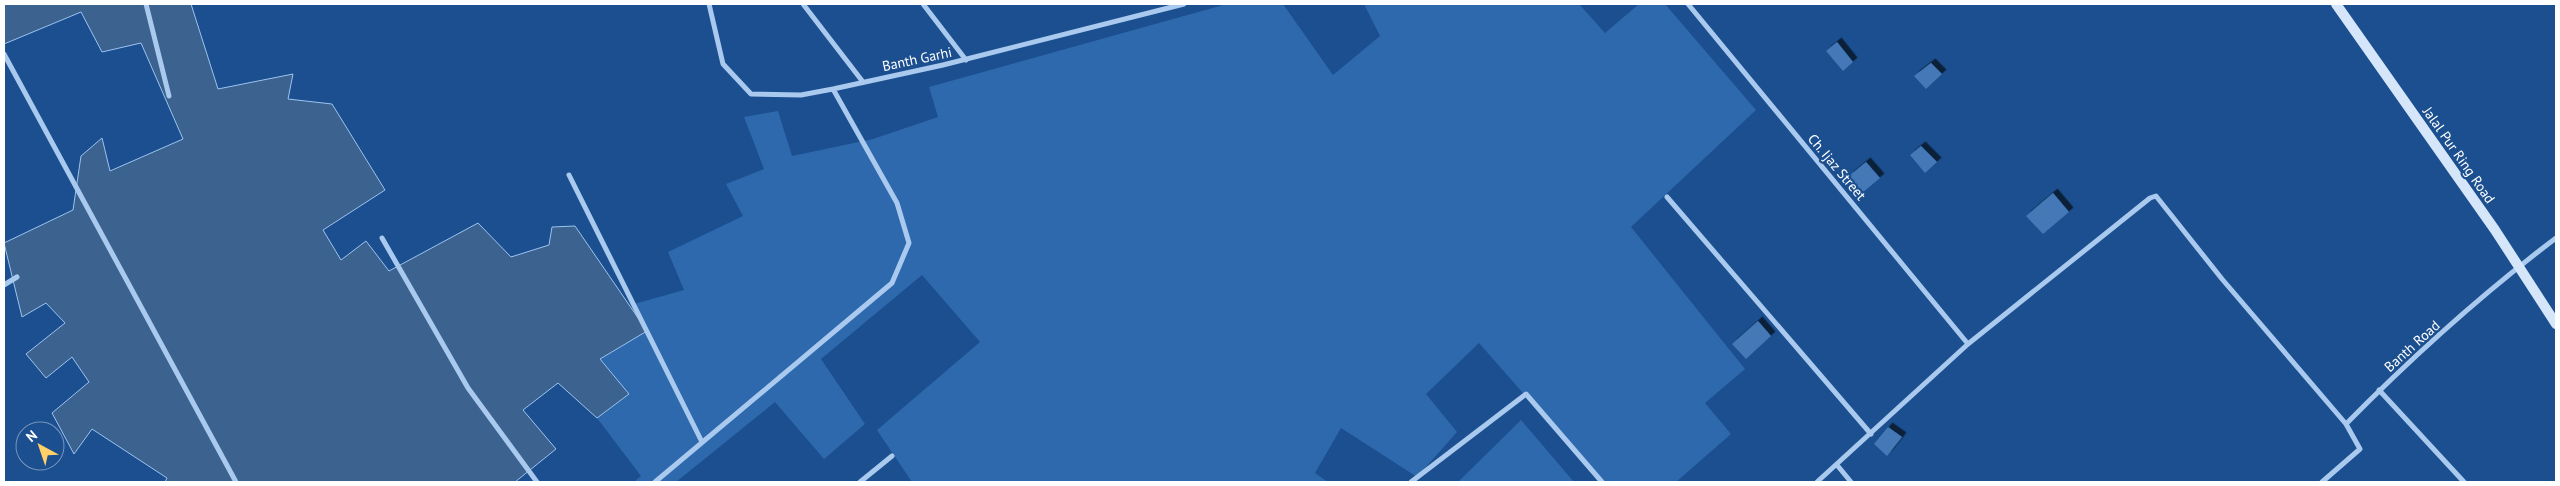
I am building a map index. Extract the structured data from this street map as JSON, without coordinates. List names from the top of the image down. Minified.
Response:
{"streets":{"main road":["Jalal Pur Ring Road"],"street":["Banth Garhi","Ch. Ijaz Street","Banth Road"]},"crossings":[["Jalal Pur Ring Road","Banth Road"]],"north":"top left"}
